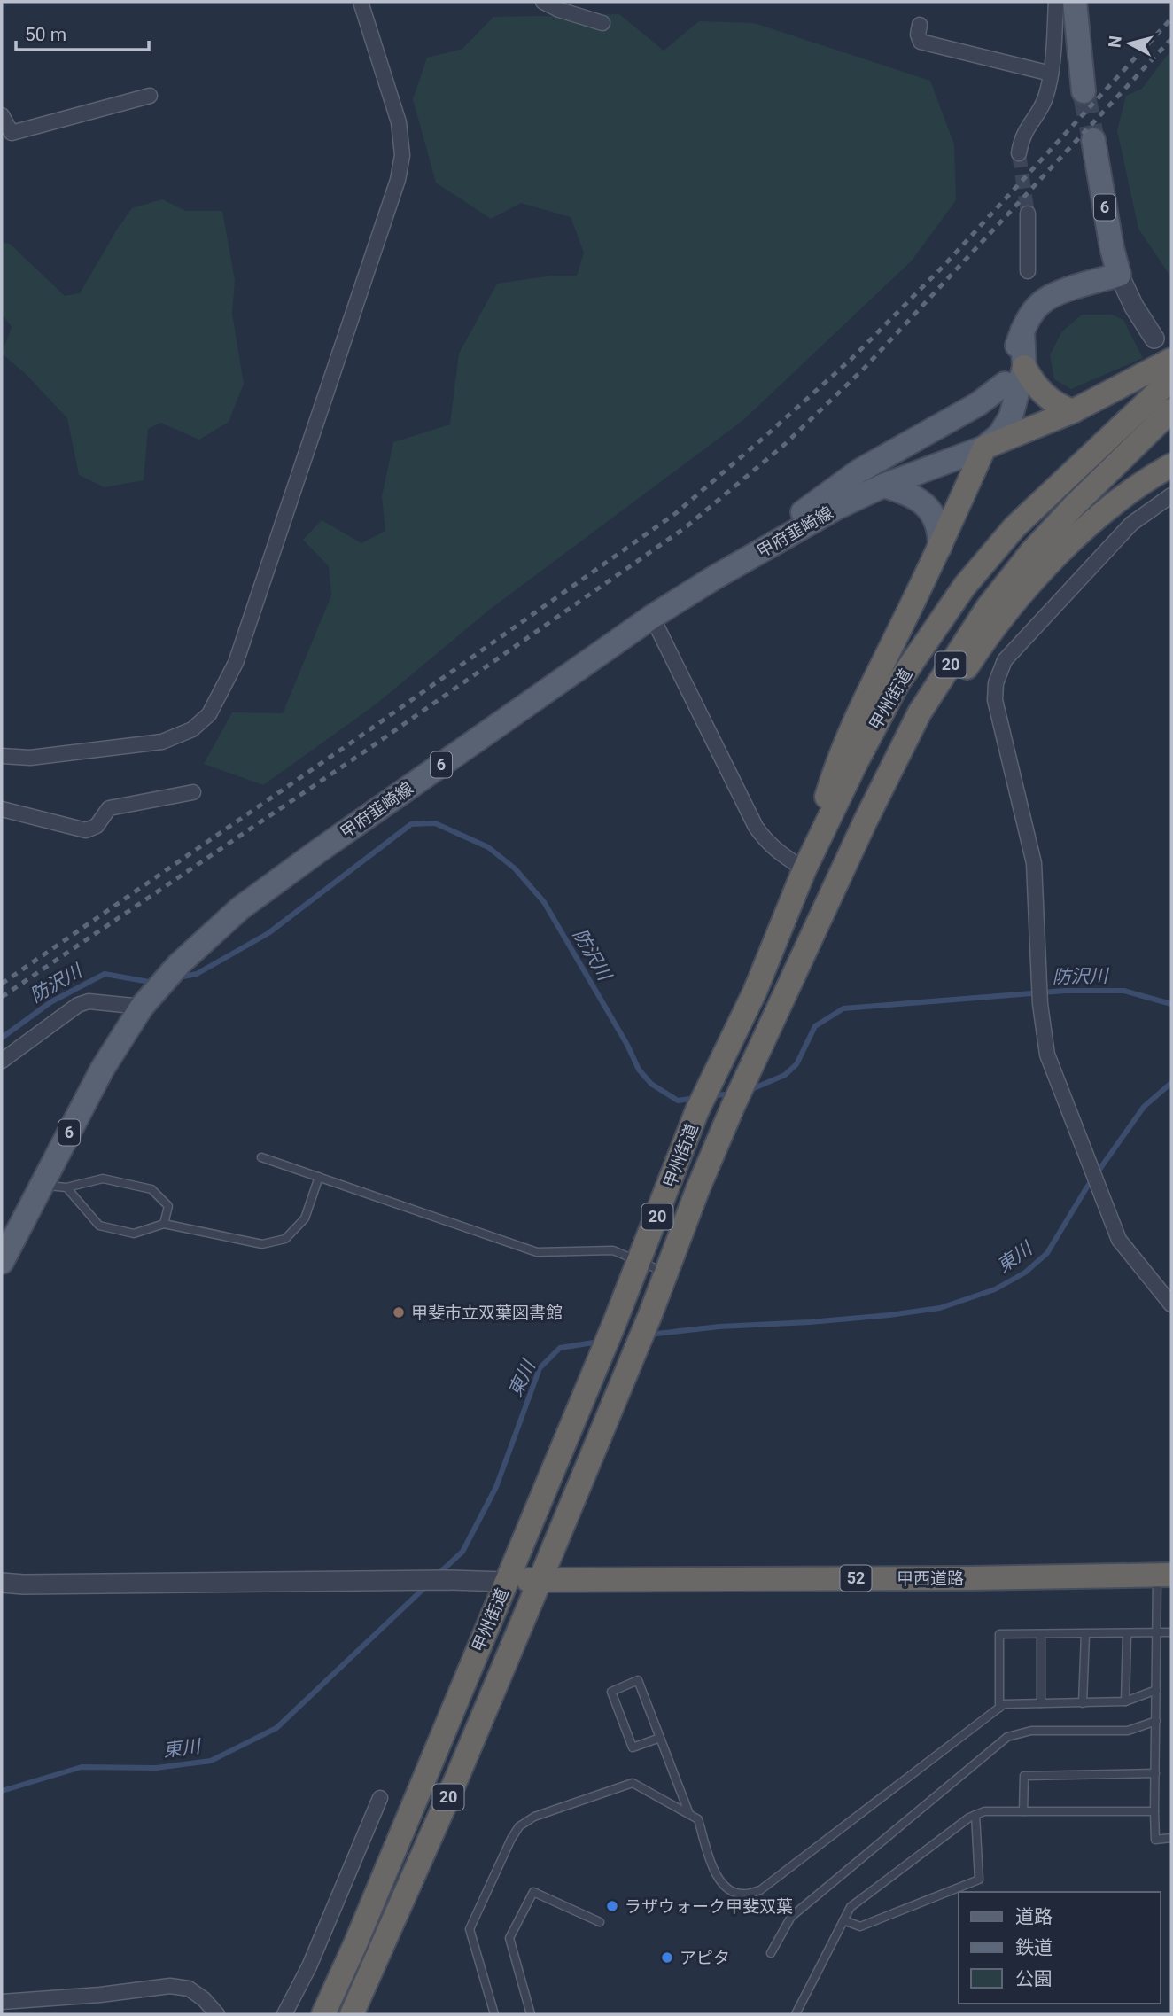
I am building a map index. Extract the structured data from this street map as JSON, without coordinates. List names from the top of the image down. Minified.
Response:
{"streets":{"highway":["20","甲州街道","52","甲西道路"],"main road":["6","甲府韮崎線"]},"crossings":[["甲州街道","52"],["甲州街道","甲西道路"],["52","甲西道路"]],"water":["防沢川","東川"],"places":["甲斐市立双葉図書館","ラザウォーク甲斐双葉","アピタ"],"legend":["道路","鉄道","公園"],"scale_bar":"50 m","north":"left"}
